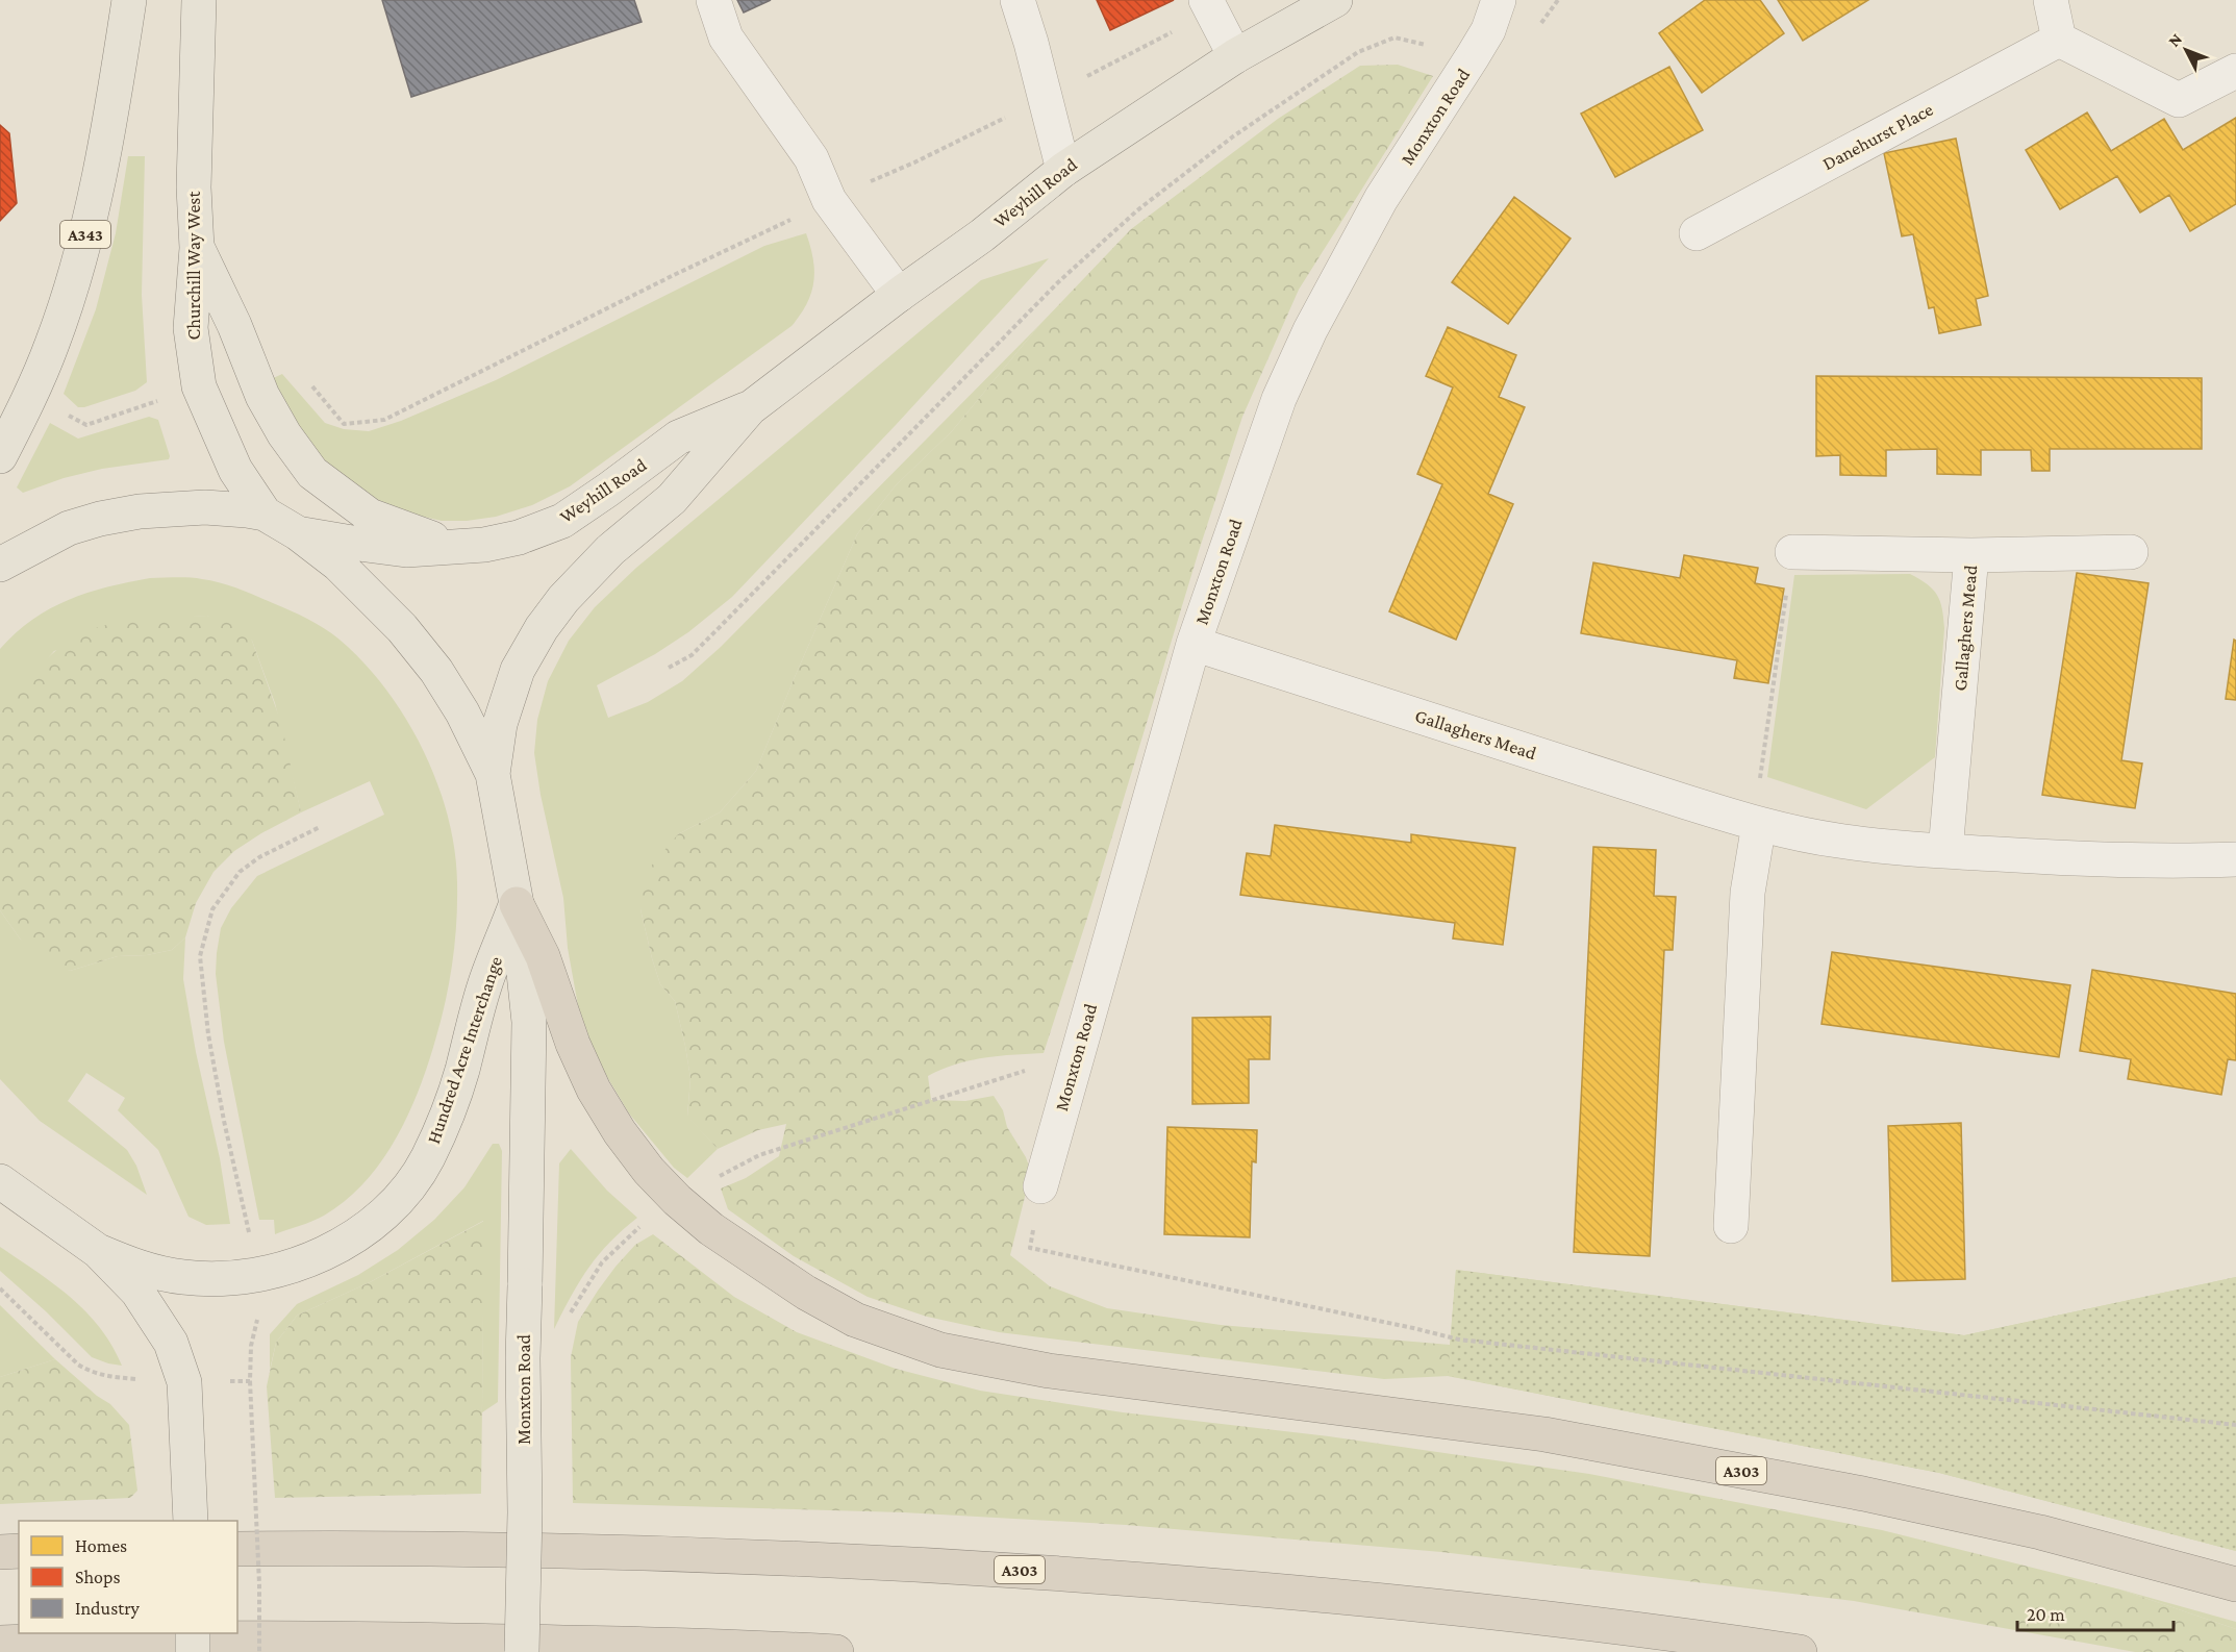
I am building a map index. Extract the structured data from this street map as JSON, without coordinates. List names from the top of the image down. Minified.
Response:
{"streets":{"highway":["A303"],"main road":["Monxton Road","Weyhill Road","A343","Churchill Way West","Hundred Acre Interchange"],"street":["Danehurst Place","Gallaghers Mead"]},"crossings":[["Monxton Road","Gallaghers Mead"],["Monxton Road","Hundred Acre Interchange"],["Weyhill Road","Hundred Acre Interchange"],["Churchill Way West","Hundred Acre Interchange"],["Hundred Acre Interchange","A303"]],"legend":["Homes","Shops","Industry"],"scale_bar":"20 m","north":"top left"}
